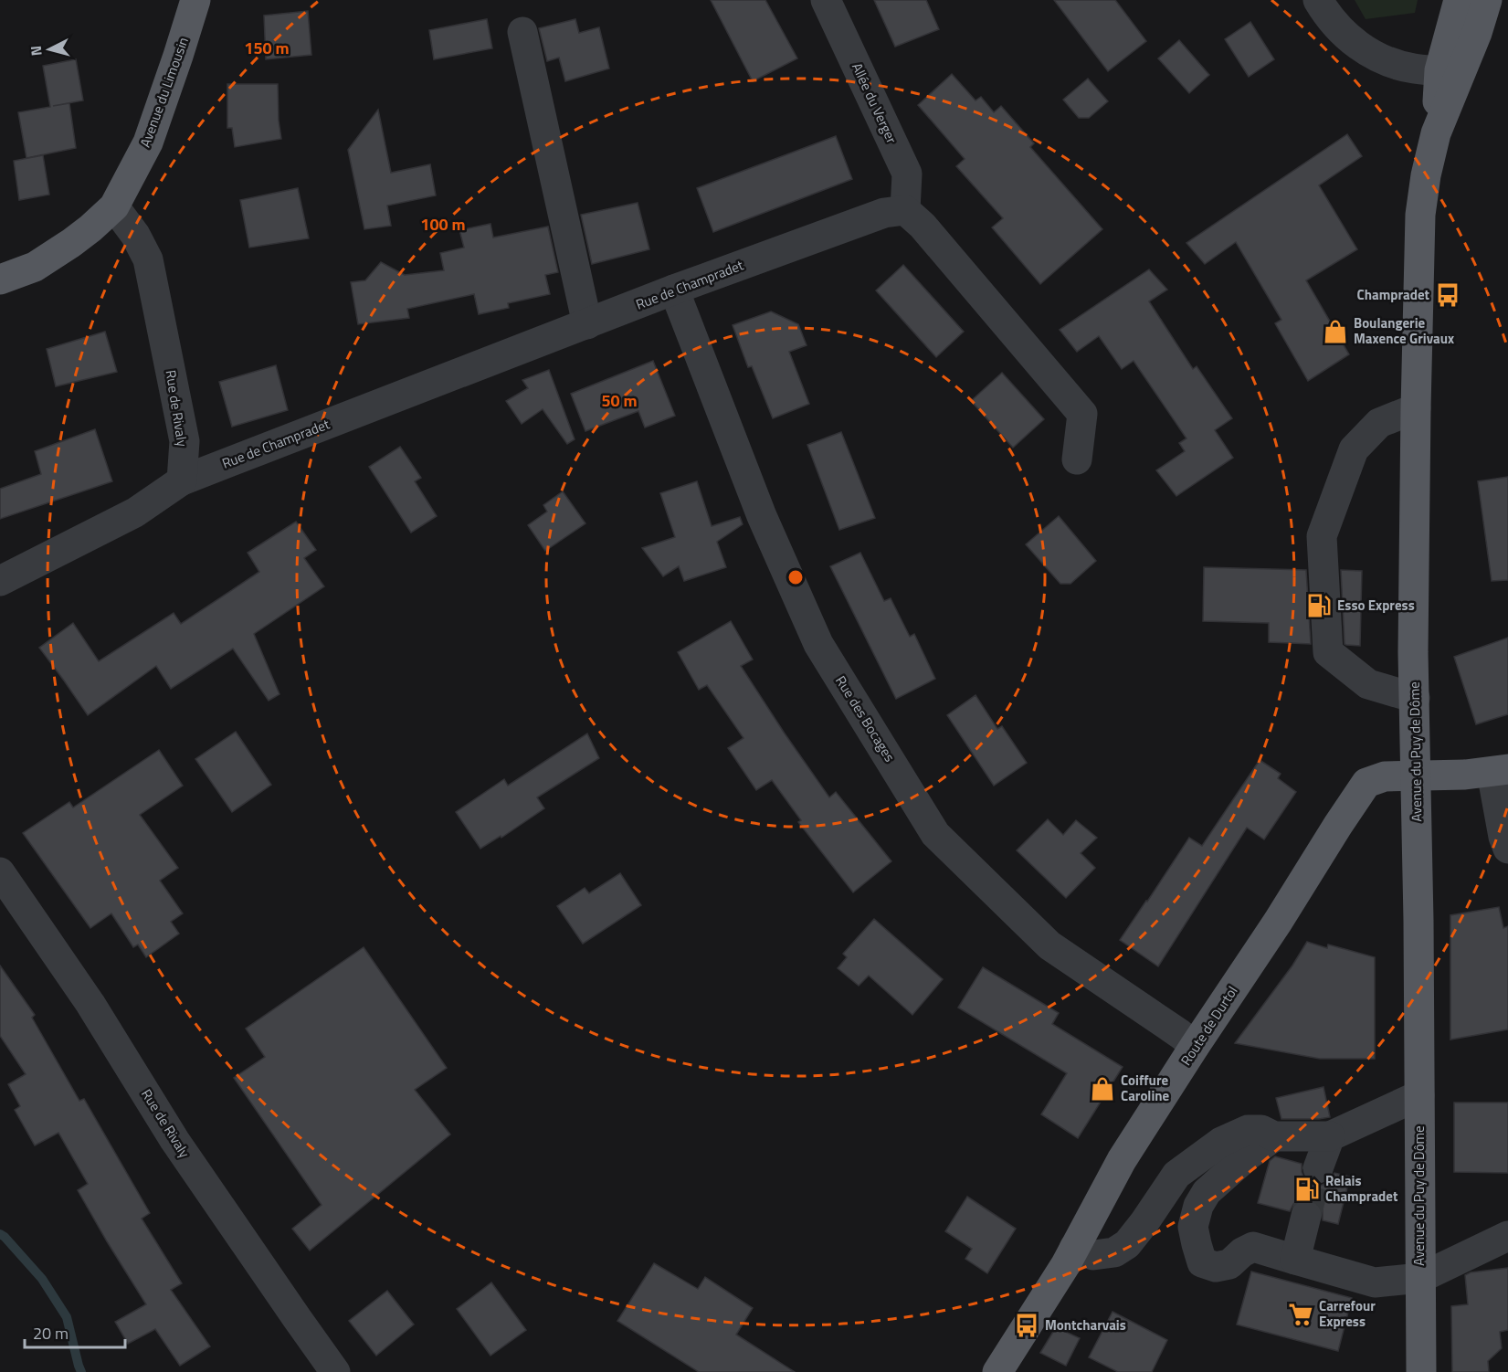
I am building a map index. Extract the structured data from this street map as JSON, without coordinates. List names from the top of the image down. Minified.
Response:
{"streets":{"main road":["Avenue du Limousin","Avenue du Puy de Dôme","Route de Durtol"],"street":["Allée du Verger","Rue de Champradet","Rue de Rivaly","Rue des Bocages"]},"crossings":[["Avenue du Limousin","Rue de Rivaly"],["Allée du Verger","Rue de Champradet"],["Rue de Champradet","Rue de Rivaly"],["Rue de Champradet","Rue des Bocages"],["Rue des Bocages","Route de Durtol"],["Avenue du Puy de Dôme","Route de Durtol"]],"places":{"bus stop":["Champradet","Montcharvais"],"shop":["Boulangerie Maxence Grivaux","Coiffure Caroline"],"fuel station":["Esso Express","Relais Champradet"],"supermarket":["Carrefour Express"]},"scale_bar":"20 m","north":"left","rings":["150 m","100 m","50 m"]}
